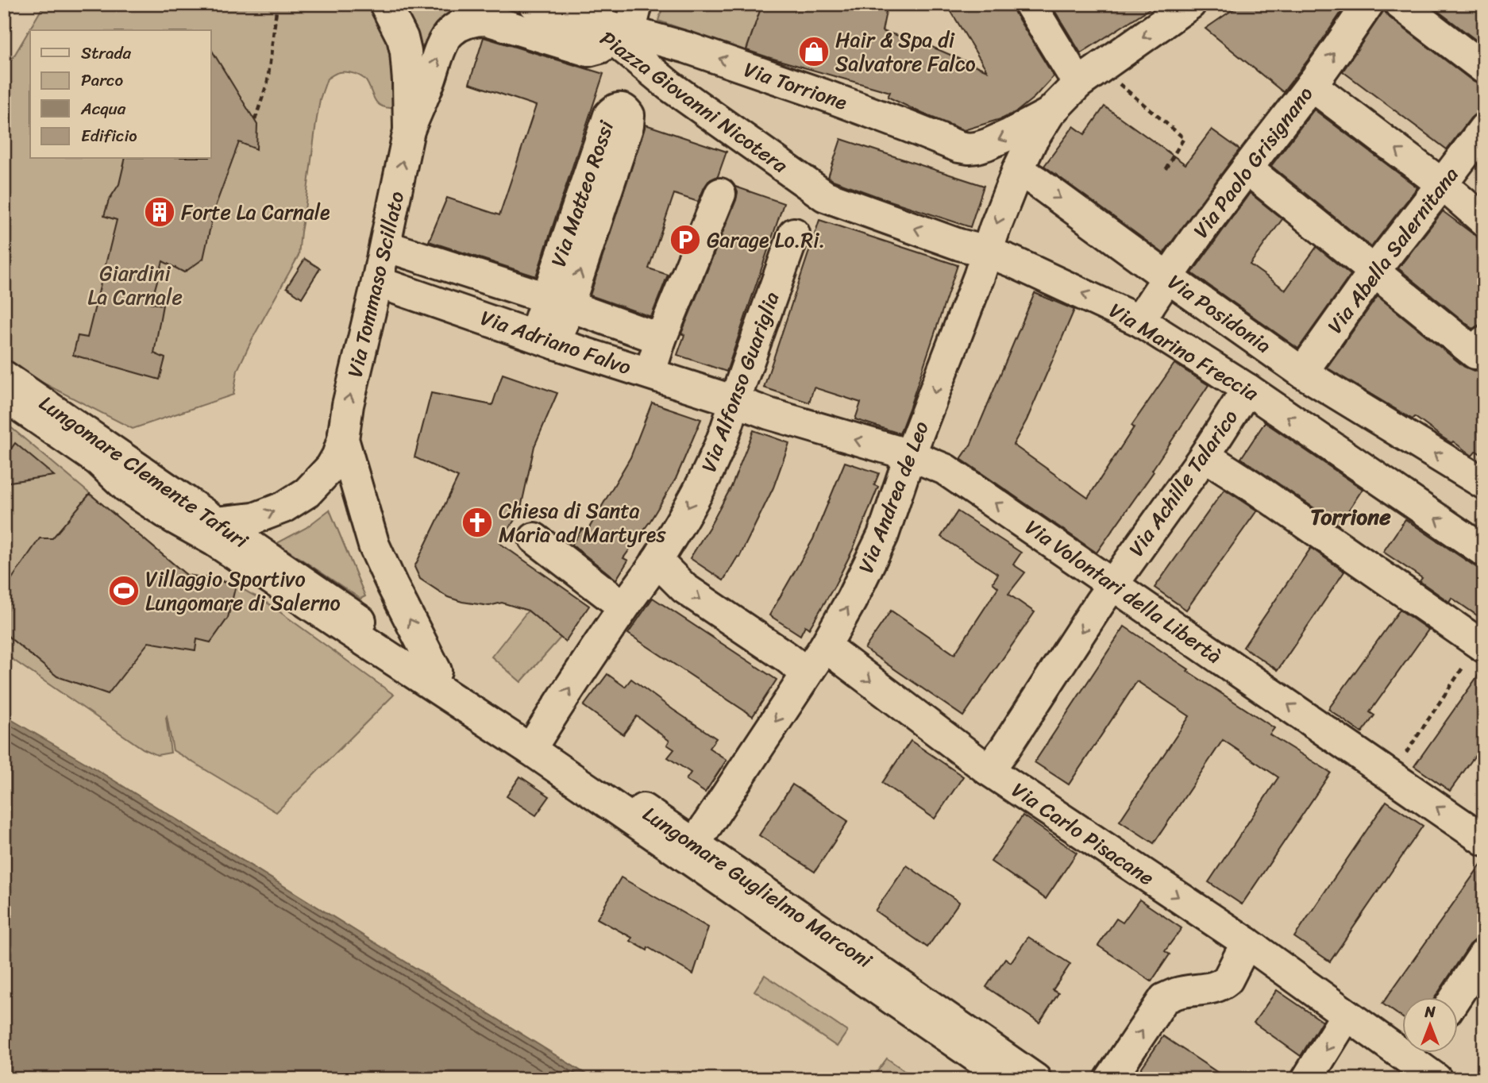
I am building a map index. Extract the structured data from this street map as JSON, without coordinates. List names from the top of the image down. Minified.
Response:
{"streets":{"street":["Via Torrione","Piazza Giovanni Nicotera","Via Paolo Grisignano","Via Matteo Rossi","Via Abella Salernitana","Via Tommaso Scillato","Via Posidonia","Via Adriano Falvo","Via Marino Freccia","Via Alfonso Guariglia","Lungomare Clemente Tafuri","Via Achille Talarico","Via Andrea de Leo","Via Volontari della Libertà","Via Carlo Pisacane","Lungomare Guglielmo Marconi"]},"crossings":[["Via Torrione","Piazza Giovanni Nicotera"],["Via Torrione","Via Tommaso Scillato"],["Piazza Giovanni Nicotera","Via Tommaso Scillato"],["Piazza Giovanni Nicotera","Via Marino Freccia"],["Via Paolo Grisignano","Via Posidonia"],["Via Paolo Grisignano","Via Marino Freccia"],["Via Matteo Rossi","Via Adriano Falvo"],["Via Abella Salernitana","Via Posidonia"],["Via Tommaso Scillato","Via Adriano Falvo"],["Via Tommaso Scillato","Lungomare Clemente Tafuri"],["Via Posidonia","Via Andrea de Leo"],["Via Adriano Falvo","Via Alfonso Guariglia"],["Via Adriano Falvo","Via Volontari della Libertà"],["Via Marino Freccia","Via Achille Talarico"],["Via Marino Freccia","Via Andrea de Leo"],["Via Alfonso Guariglia","Via Volontari della Libertà"],["Via Alfonso Guariglia","Lungomare Guglielmo Marconi"],["Lungomare Clemente Tafuri","Lungomare Guglielmo Marconi"],["Via Achille Talarico","Via Volontari della Libertà"],["Via Achille Talarico","Via Carlo Pisacane"],["Via Andrea de Leo","Via Volontari della Libertà"],["Via Andrea de Leo","Via Carlo Pisacane"],["Via Andrea de Leo","Lungomare Guglielmo Marconi"]],"one_way":["Via Torrione","Via Achille Talarico","Via Carlo Pisacane"],"districts":["Torrione"],"parks":["Giardini La Carnale"],"places":{"shop":["Hair & Spa di Salvatore Falco"],"building":["Forte La Carnale"],"parking":["Garage Lo.Ri."],"church":["Chiesa di Santa Maria ad Martyres"],"sports":["Villaggio Sportivo Lungomare di Salerno"]},"legend":["Strada","Parco","Acqua","Edificio"],"north":"top"}
